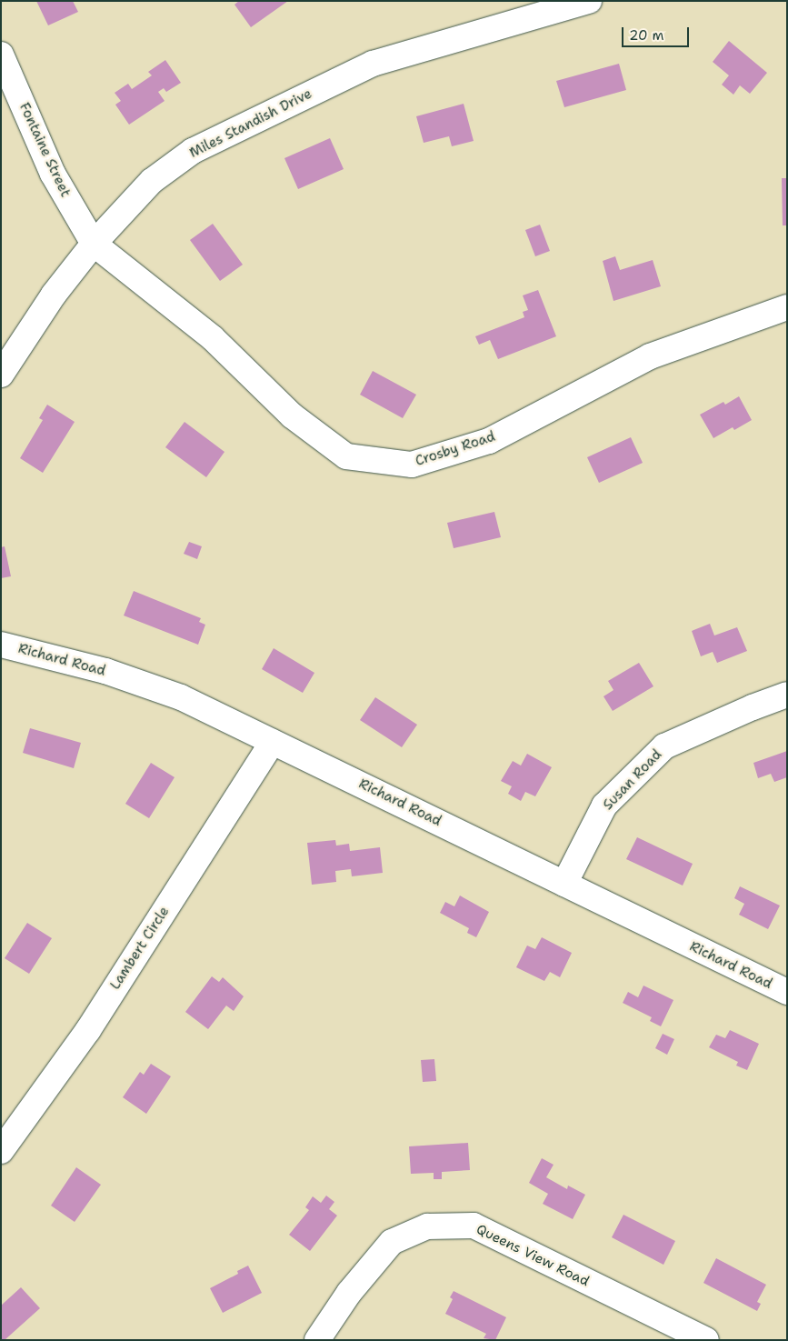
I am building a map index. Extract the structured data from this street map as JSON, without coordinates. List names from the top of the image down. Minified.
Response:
{"streets":{"street":["Miles Standish Drive","Fontaine Street","Crosby Road","Richard Road","Susan Road","Lambert Circle","Queens View Road"]},"crossings":[["Miles Standish Drive","Fontaine Street"],["Miles Standish Drive","Crosby Road"],["Fontaine Street","Crosby Road"],["Richard Road","Susan Road"],["Richard Road","Lambert Circle"]],"scale_bar":"20 m"}
